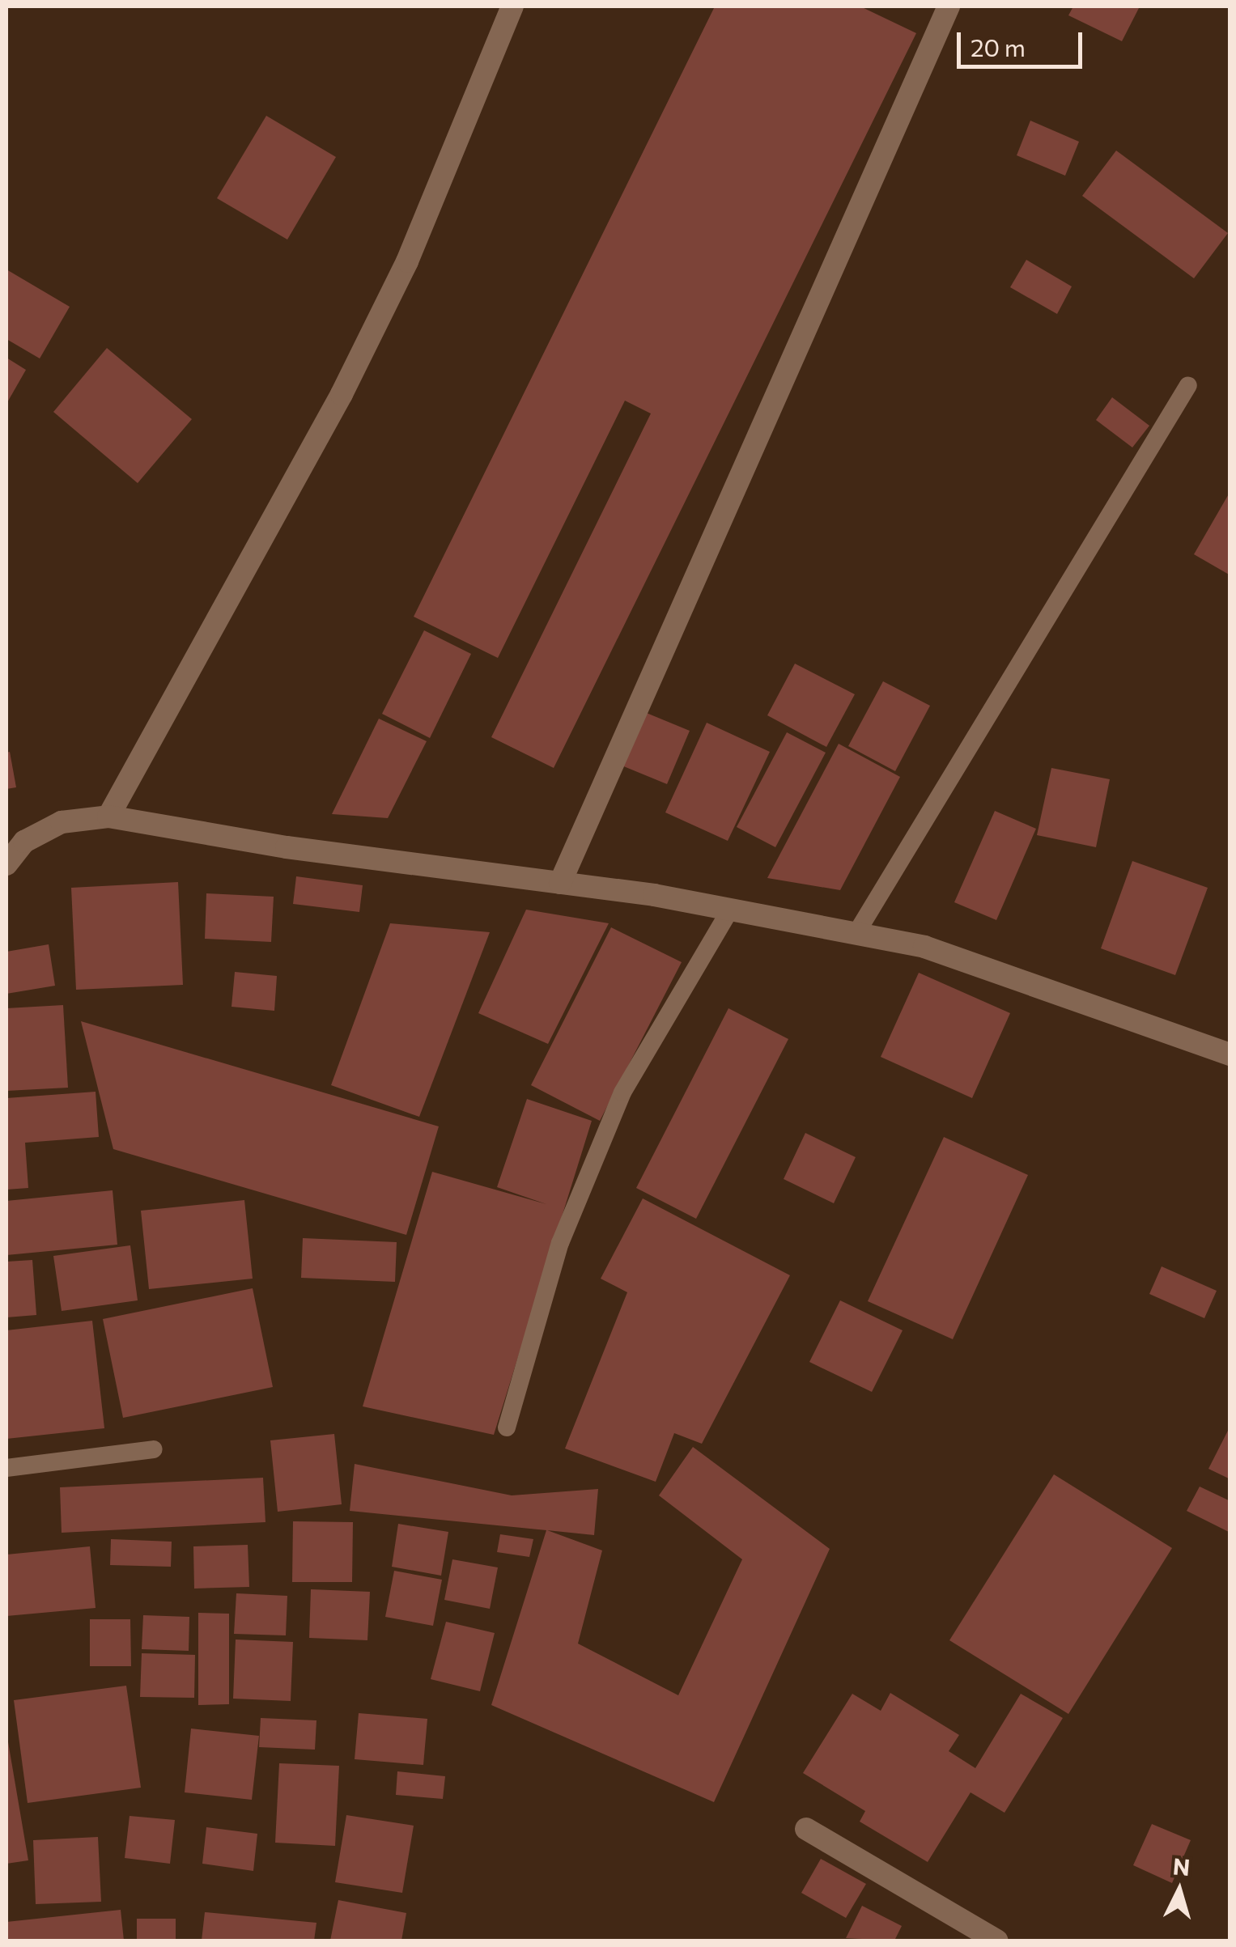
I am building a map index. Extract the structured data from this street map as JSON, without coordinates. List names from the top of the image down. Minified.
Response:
{"scale_bar":"20 m","north":"top"}
